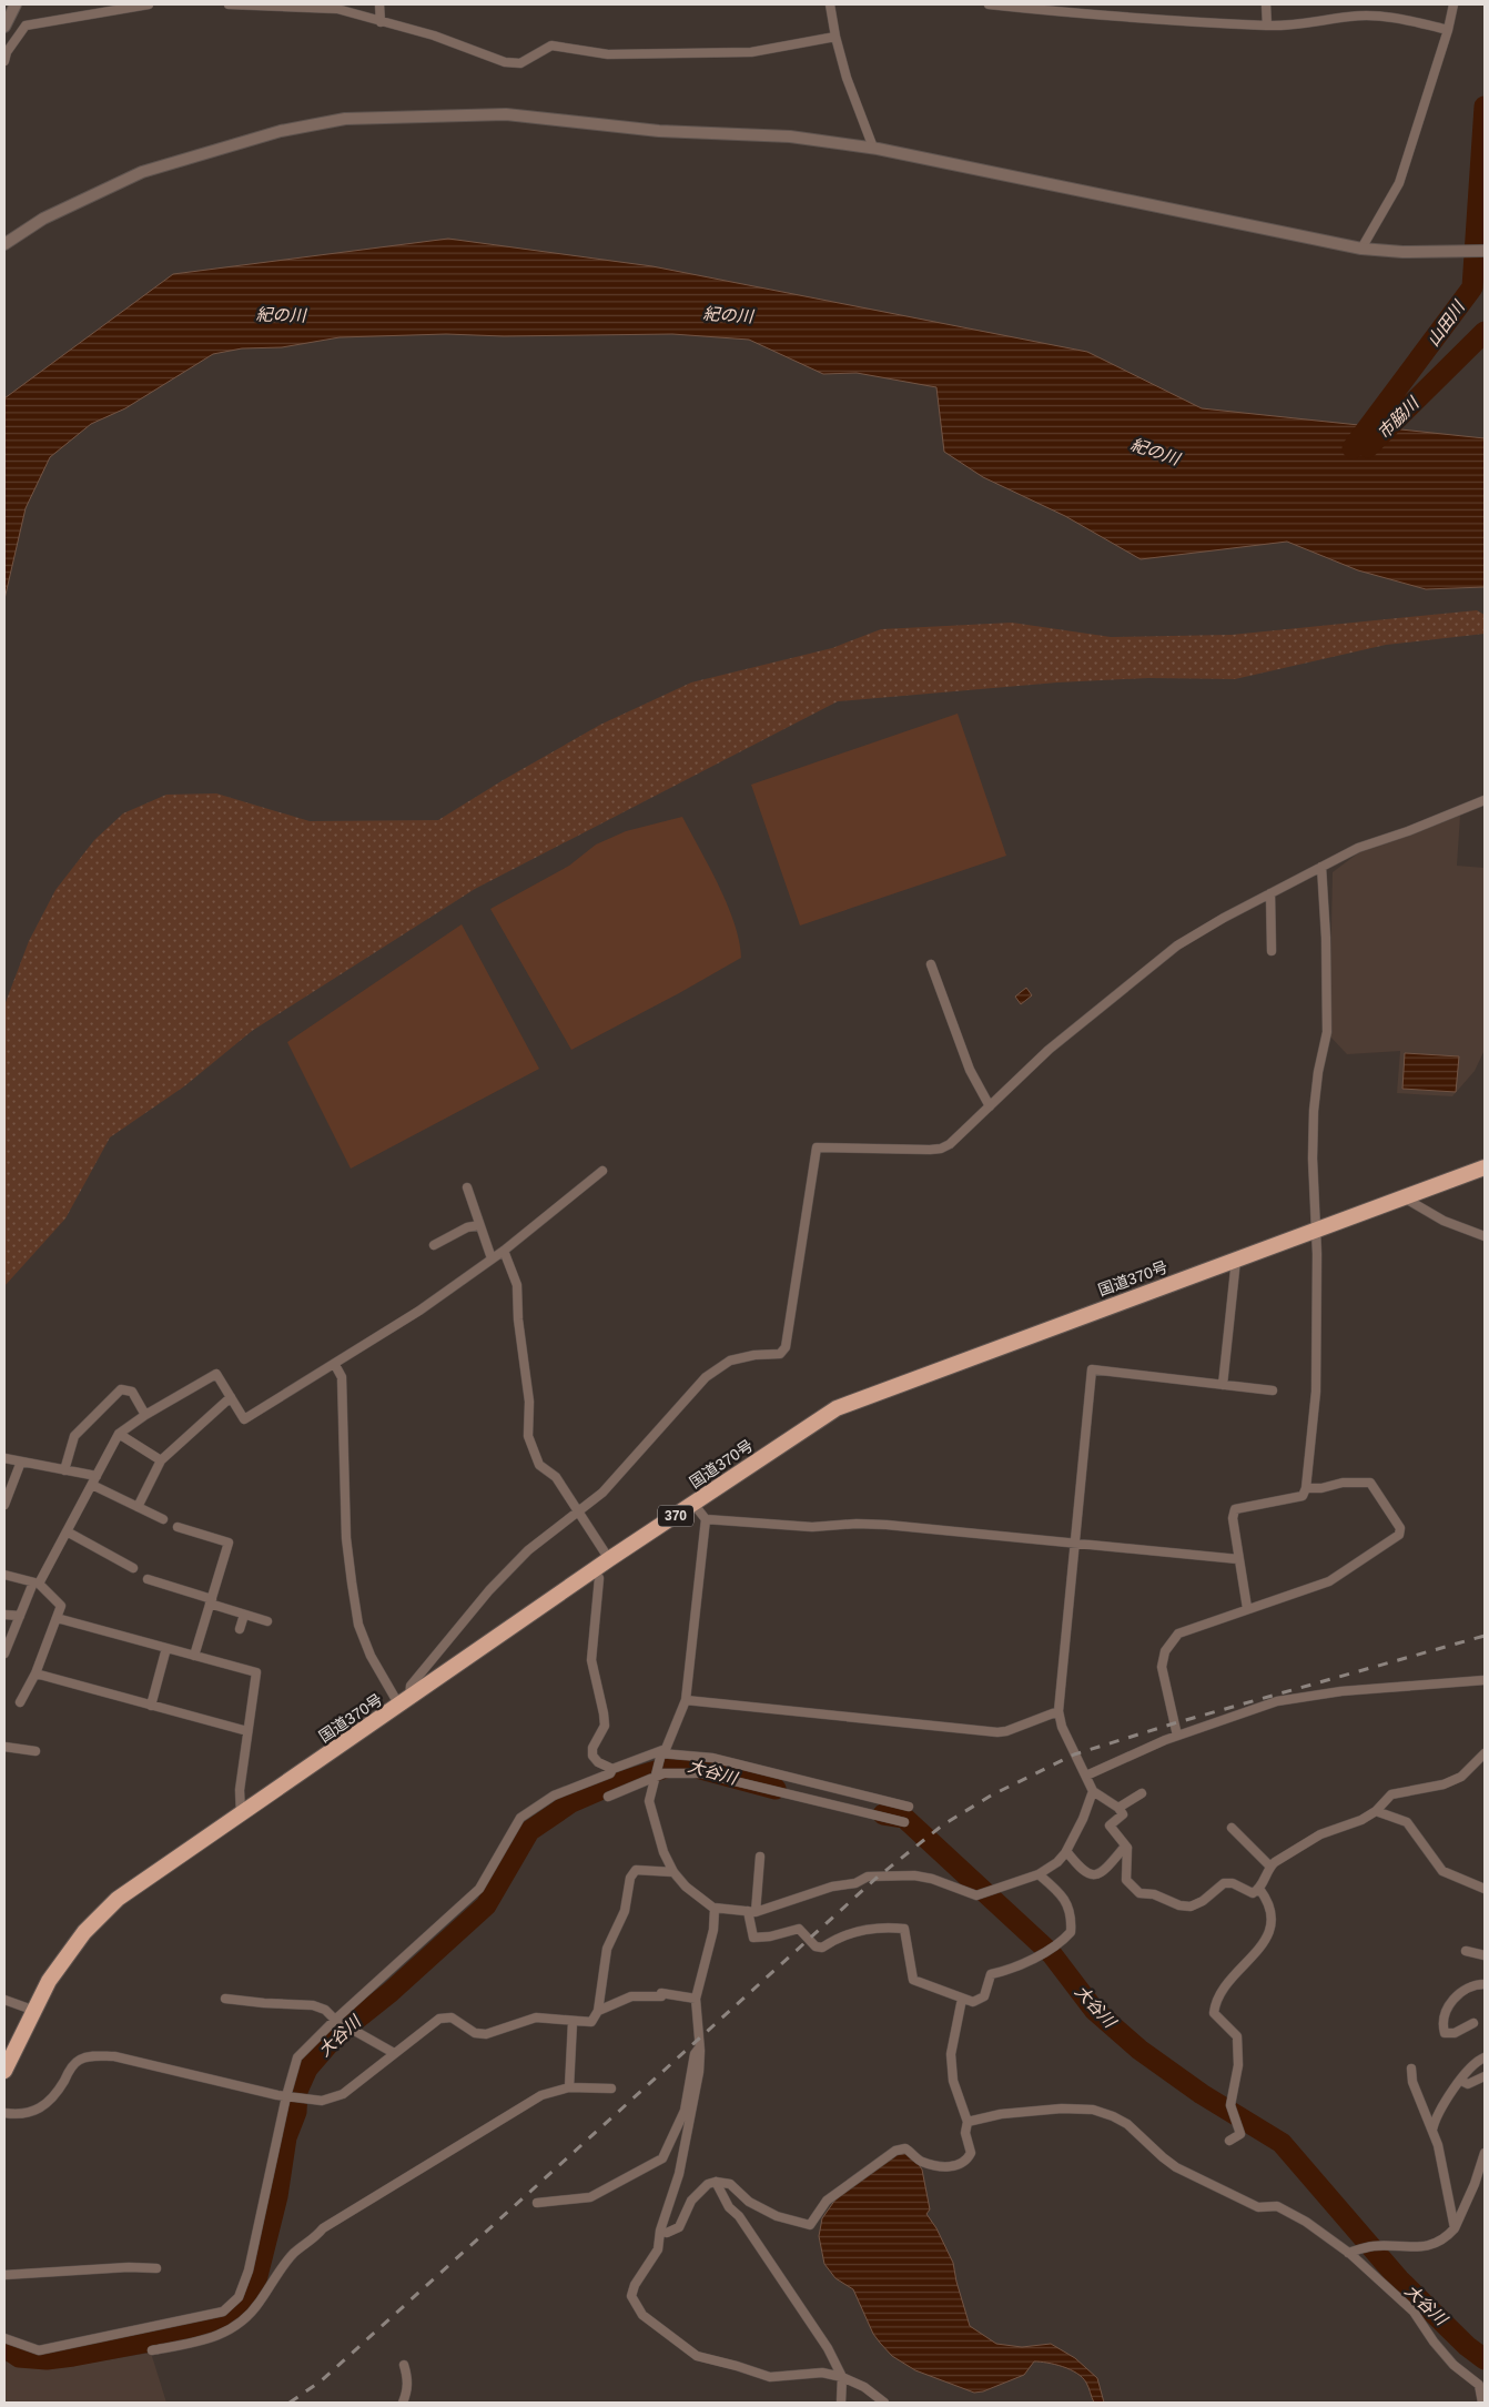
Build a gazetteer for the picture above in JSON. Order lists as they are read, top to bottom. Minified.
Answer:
{"streets":{"highway":["国道370号","370"]},"water":["紀の川","山田川","市脇川","大谷川"]}
